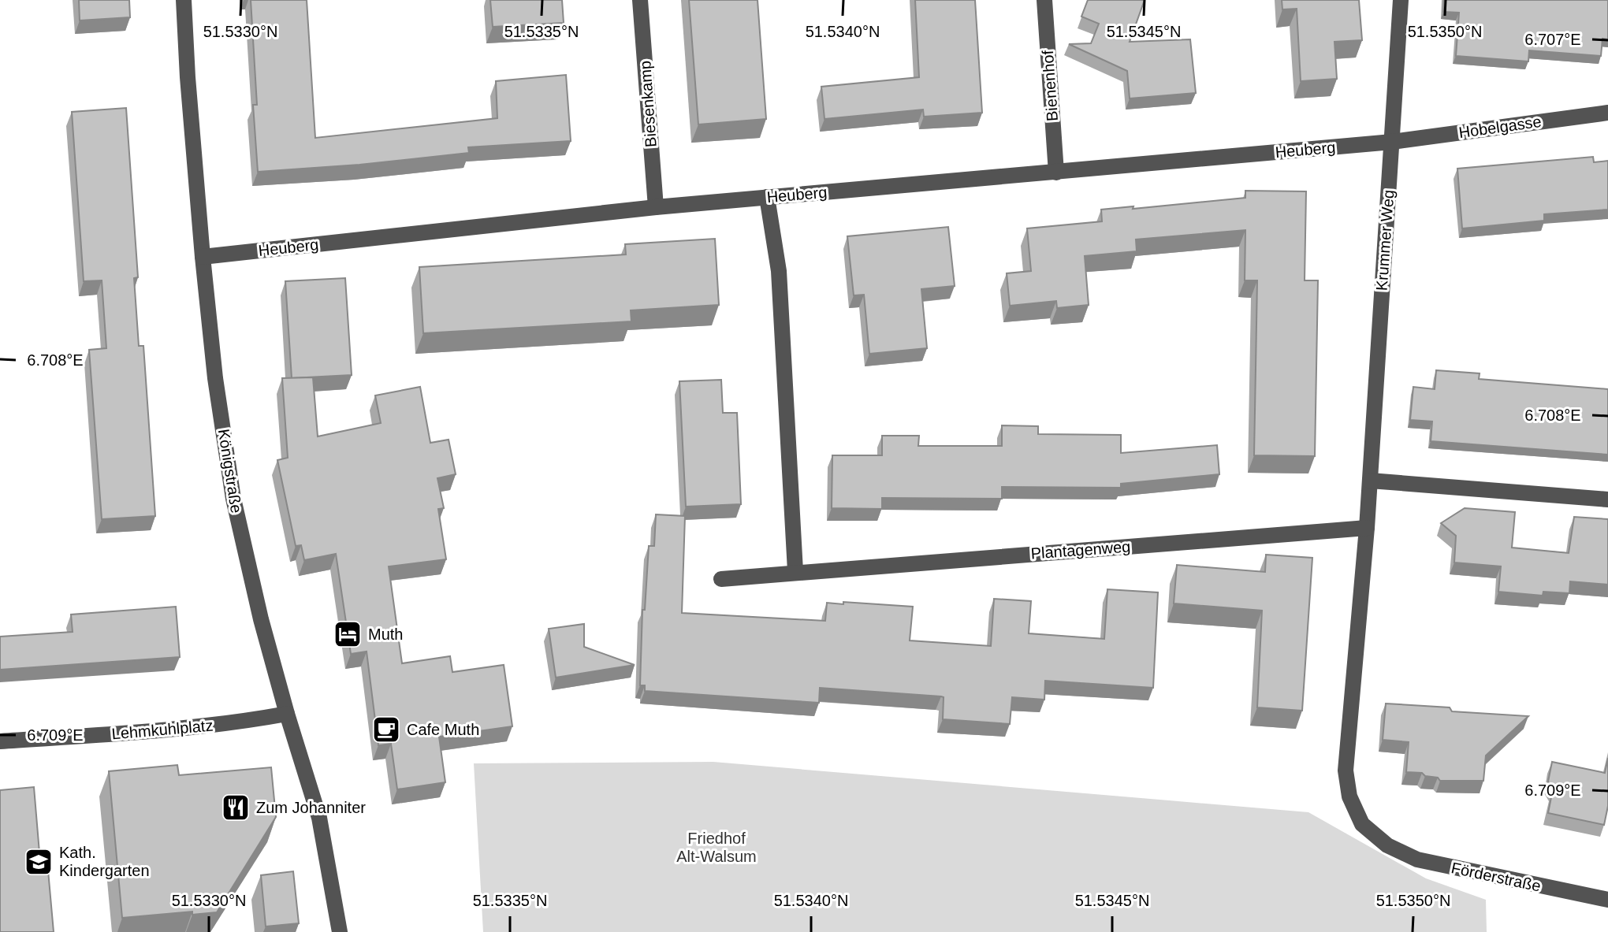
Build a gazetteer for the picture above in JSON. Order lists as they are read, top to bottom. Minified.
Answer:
{"streets":{"street":["Bienenhof","Biesenkamp","Hobelgasse","Heuberg","Krummer Weg","Königstraße","Plantagenweg","Lehmkuhlplatz","Förderstraße"]},"crossings":[["Bienenhof","Heuberg"],["Biesenkamp","Heuberg"],["Hobelgasse","Heuberg"],["Hobelgasse","Krummer Weg"],["Heuberg","Krummer Weg"],["Heuberg","Königstraße"],["Krummer Weg","Plantagenweg"],["Krummer Weg","Förderstraße"],["Königstraße","Lehmkuhlplatz"]],"parks":["Friedhof Alt-Walsum"],"places":{"hotel":["Muth"],"cafe":["Cafe Muth"],"restaurant":["Zum Johanniter"],"school or university":["Kath. Kindergarten"]},"coordinates":["51.5330°N","51.5335°N","51.5340°N","51.5345°N","51.5350°N","6.707°E","6.708°E","6.709°E"]}
